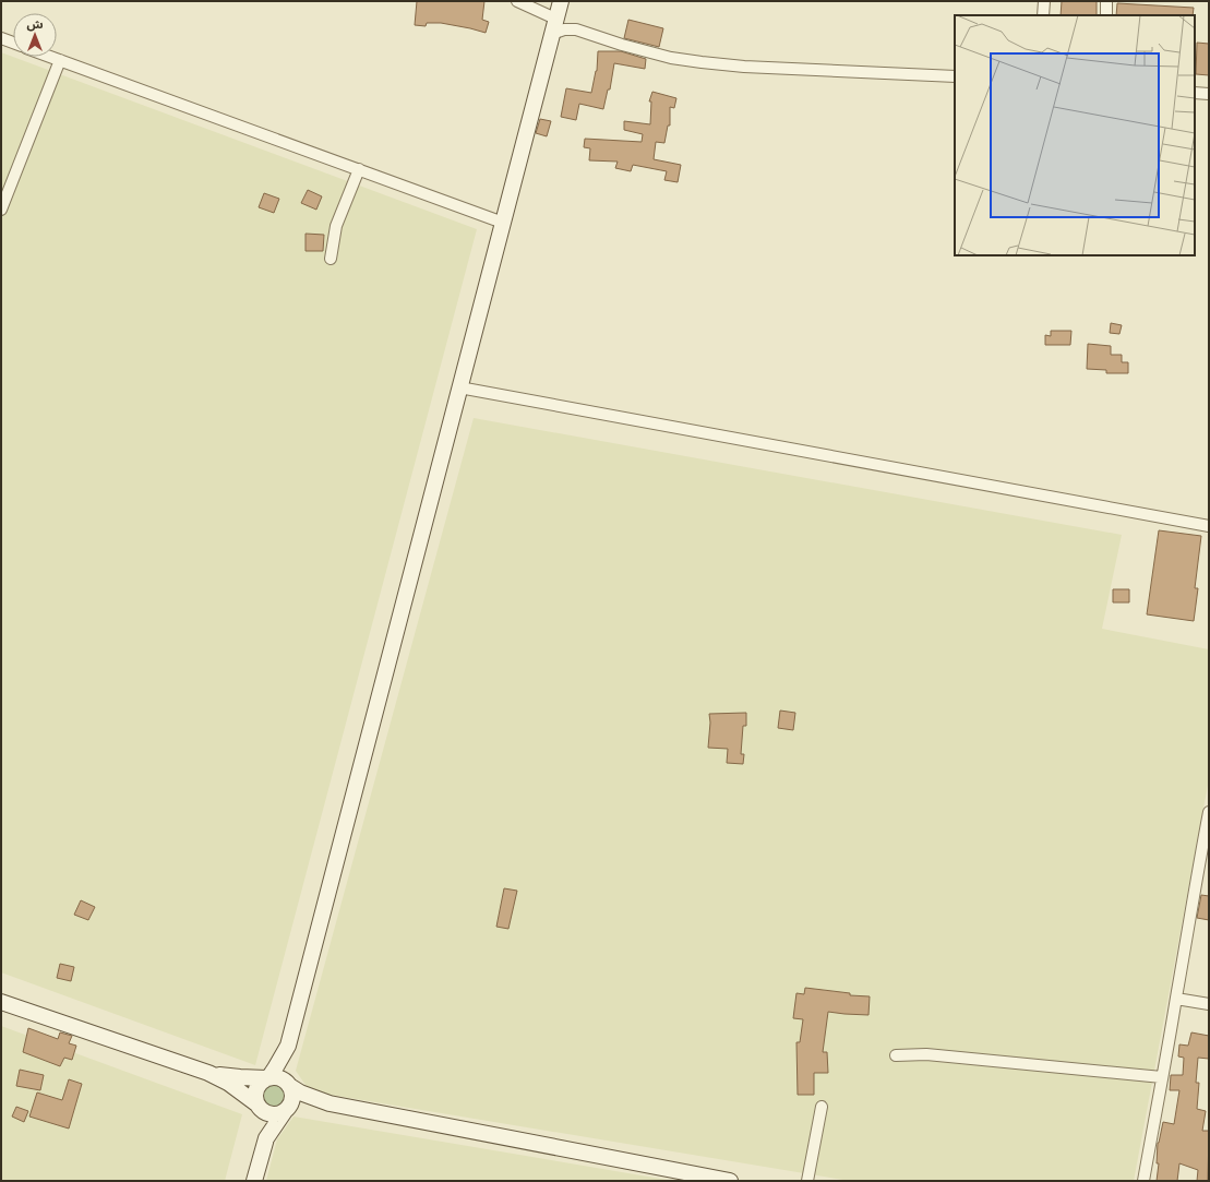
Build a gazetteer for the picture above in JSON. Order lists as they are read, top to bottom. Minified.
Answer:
{"north":"top"}
